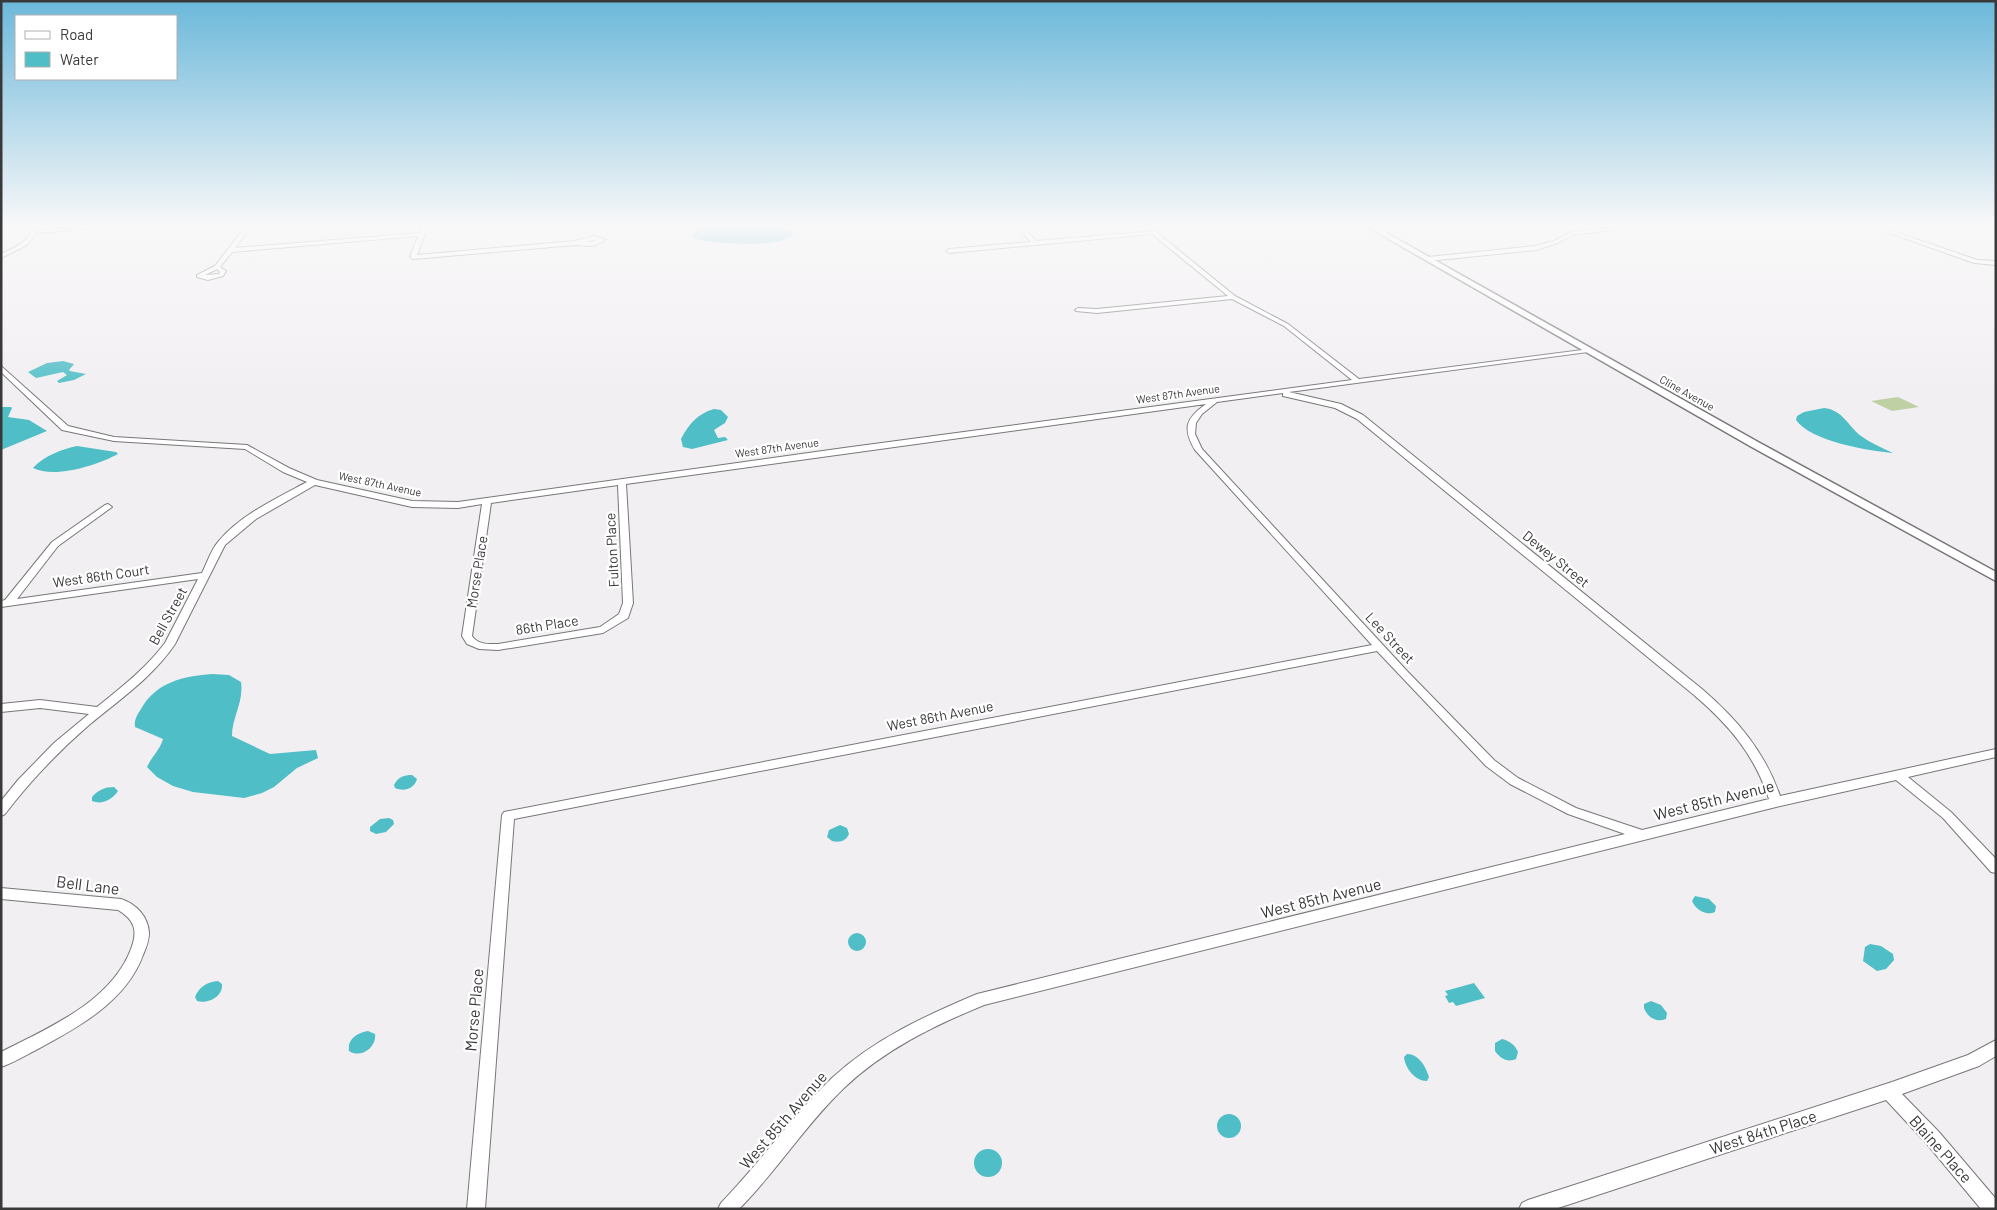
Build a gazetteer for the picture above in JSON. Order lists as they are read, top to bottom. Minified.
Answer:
{"streets":{"street":["Cline Avenue","West 87th Avenue","Fulton Place","Dewey Street","Morse Place","West 86th Court","Bell Street","86th Place","Lee Street","West 86th Avenue","West 85th Avenue","Bell Lane","West 84th Place","Blaine Place"]},"crossings":[["Cline Avenue","West 87th Avenue"],["West 87th Avenue","Fulton Place"],["West 87th Avenue","Dewey Street"],["West 87th Avenue","Morse Place"],["West 87th Avenue","Bell Street"],["West 87th Avenue","Lee Street"],["Fulton Place","86th Place"],["Dewey Street","West 85th Avenue"],["Morse Place","86th Place"],["Morse Place","West 86th Avenue"],["West 86th Court","Bell Street"],["Lee Street","West 86th Avenue"],["Lee Street","West 85th Avenue"],["West 84th Place","Blaine Place"]],"legend":["Road","Water"]}
